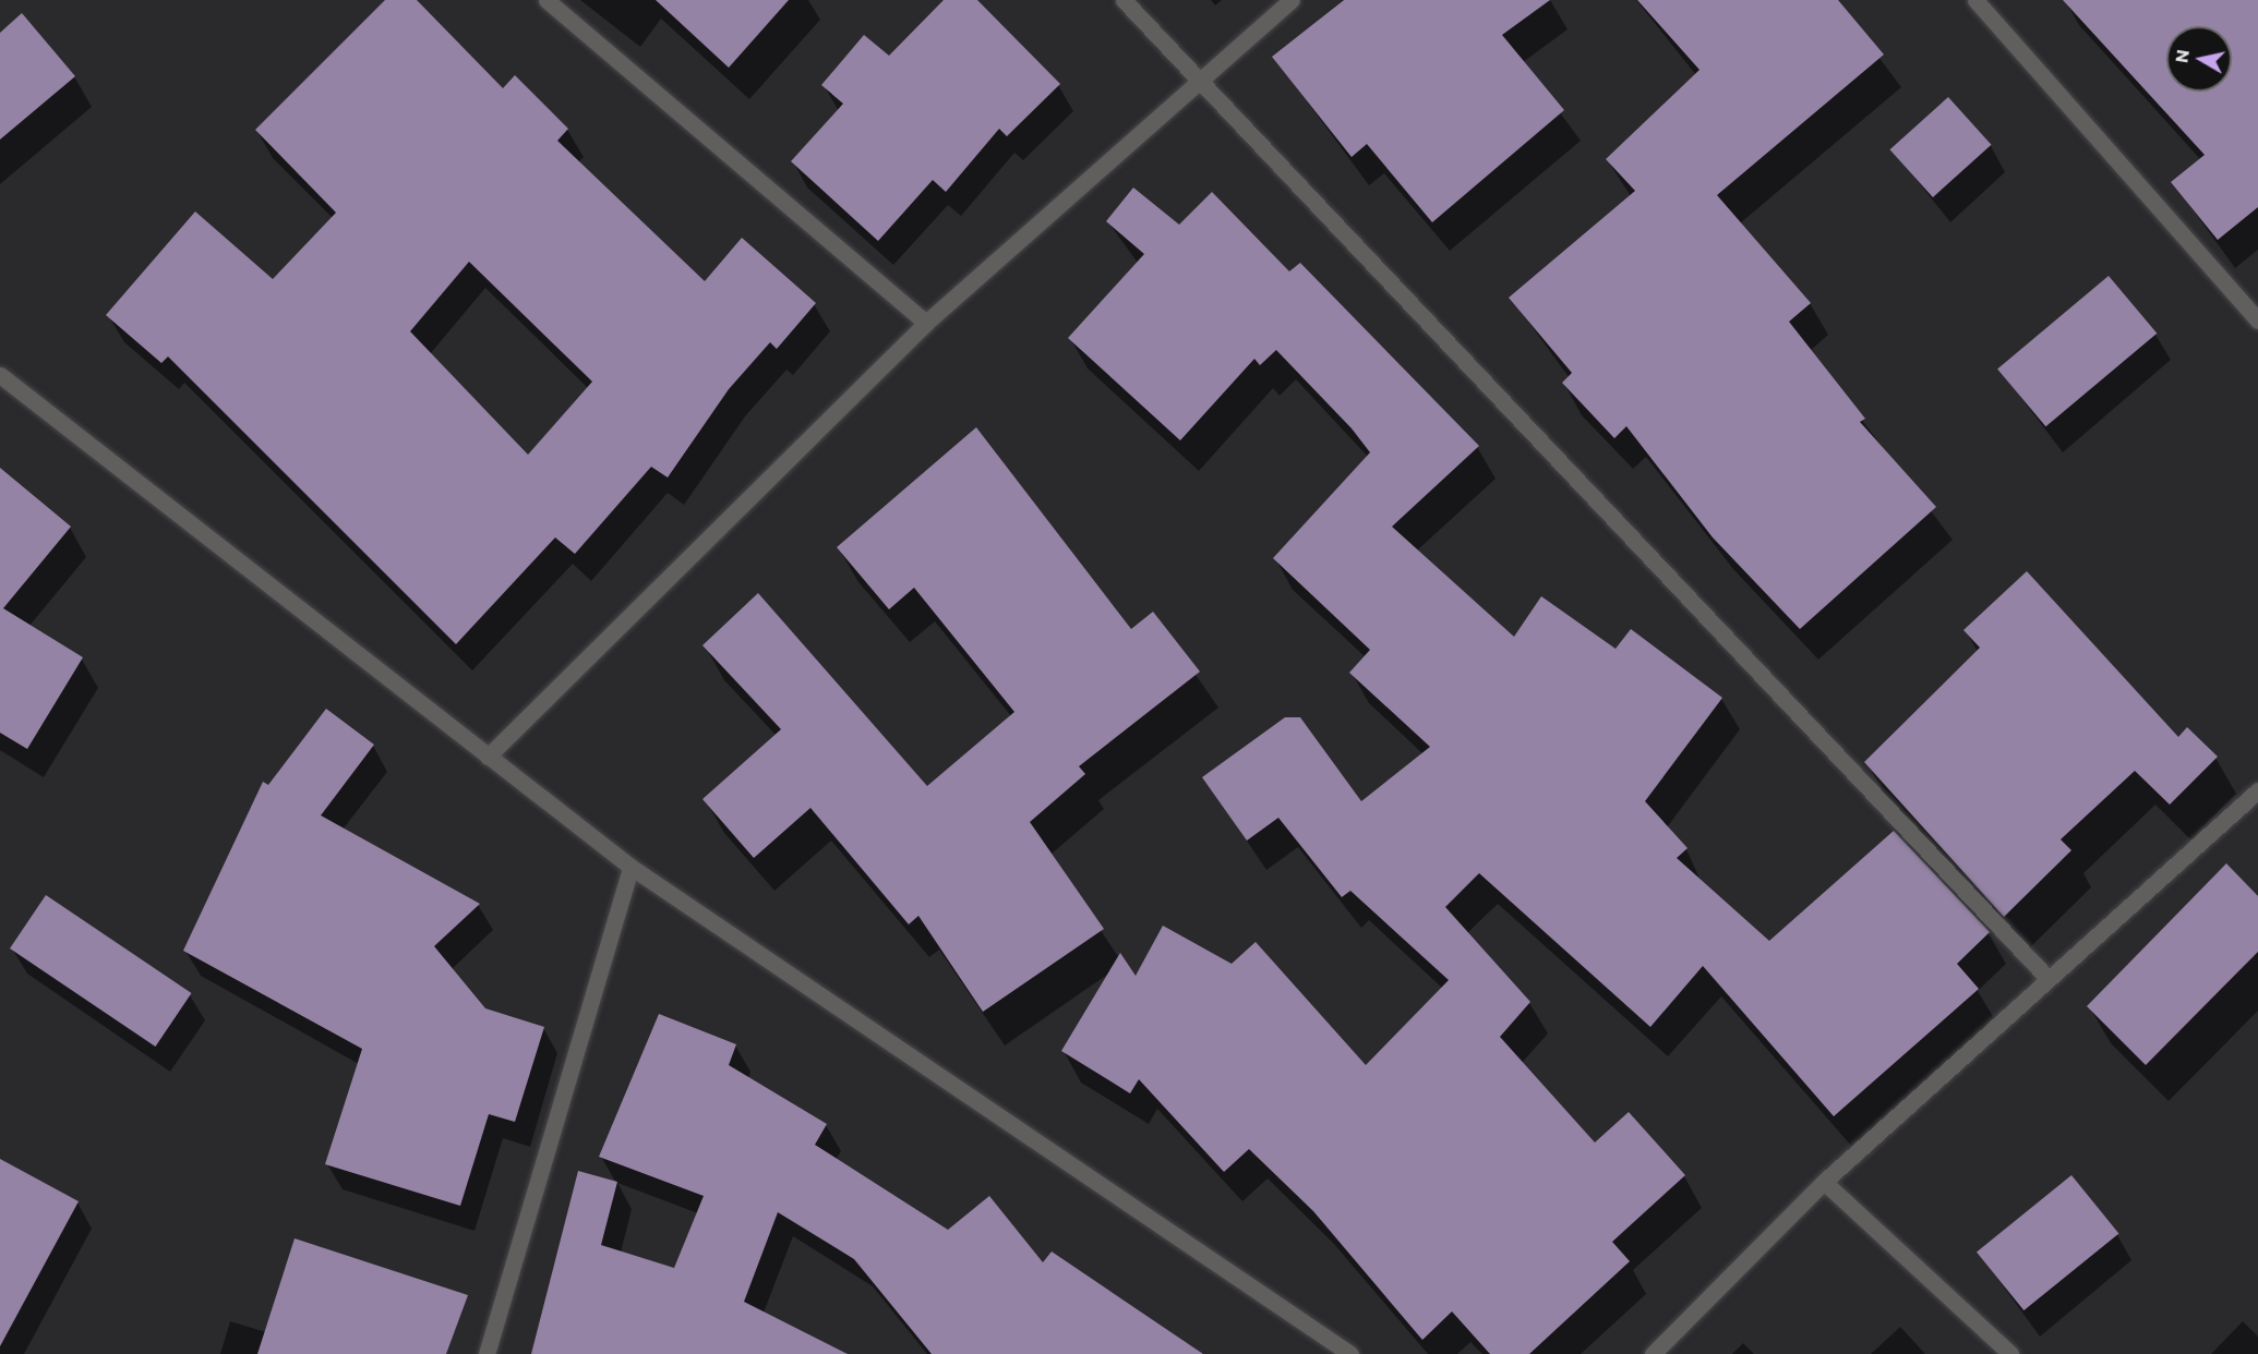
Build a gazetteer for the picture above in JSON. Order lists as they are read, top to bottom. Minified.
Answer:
{"north":"left"}
